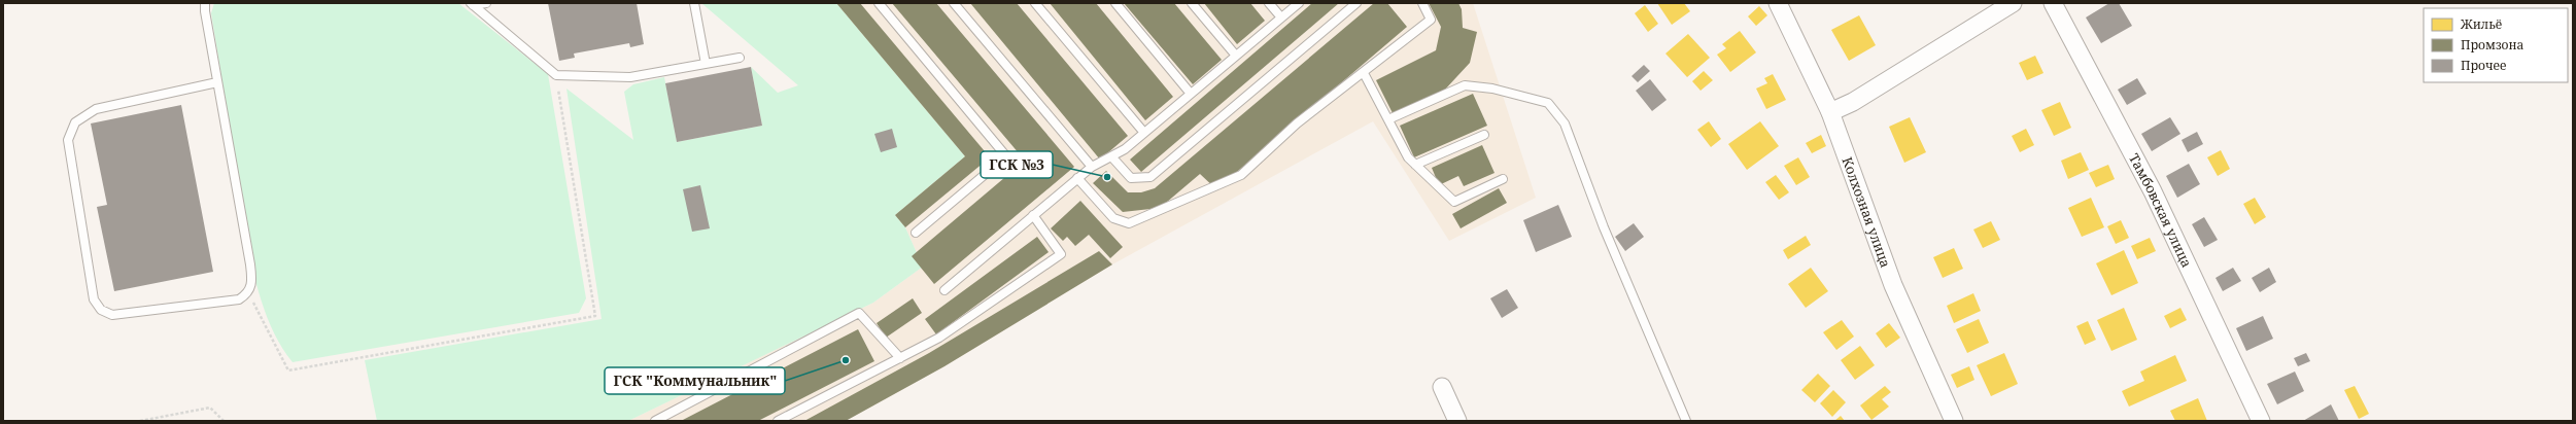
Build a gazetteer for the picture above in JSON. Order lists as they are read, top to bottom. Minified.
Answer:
{"streets":{"street":["Тамбовская улица","Колхозная улица"]},"places":["ГСК №3","ГСК \"Коммунальник\""],"legend":["Жильё","Промзона","Прочее"]}
